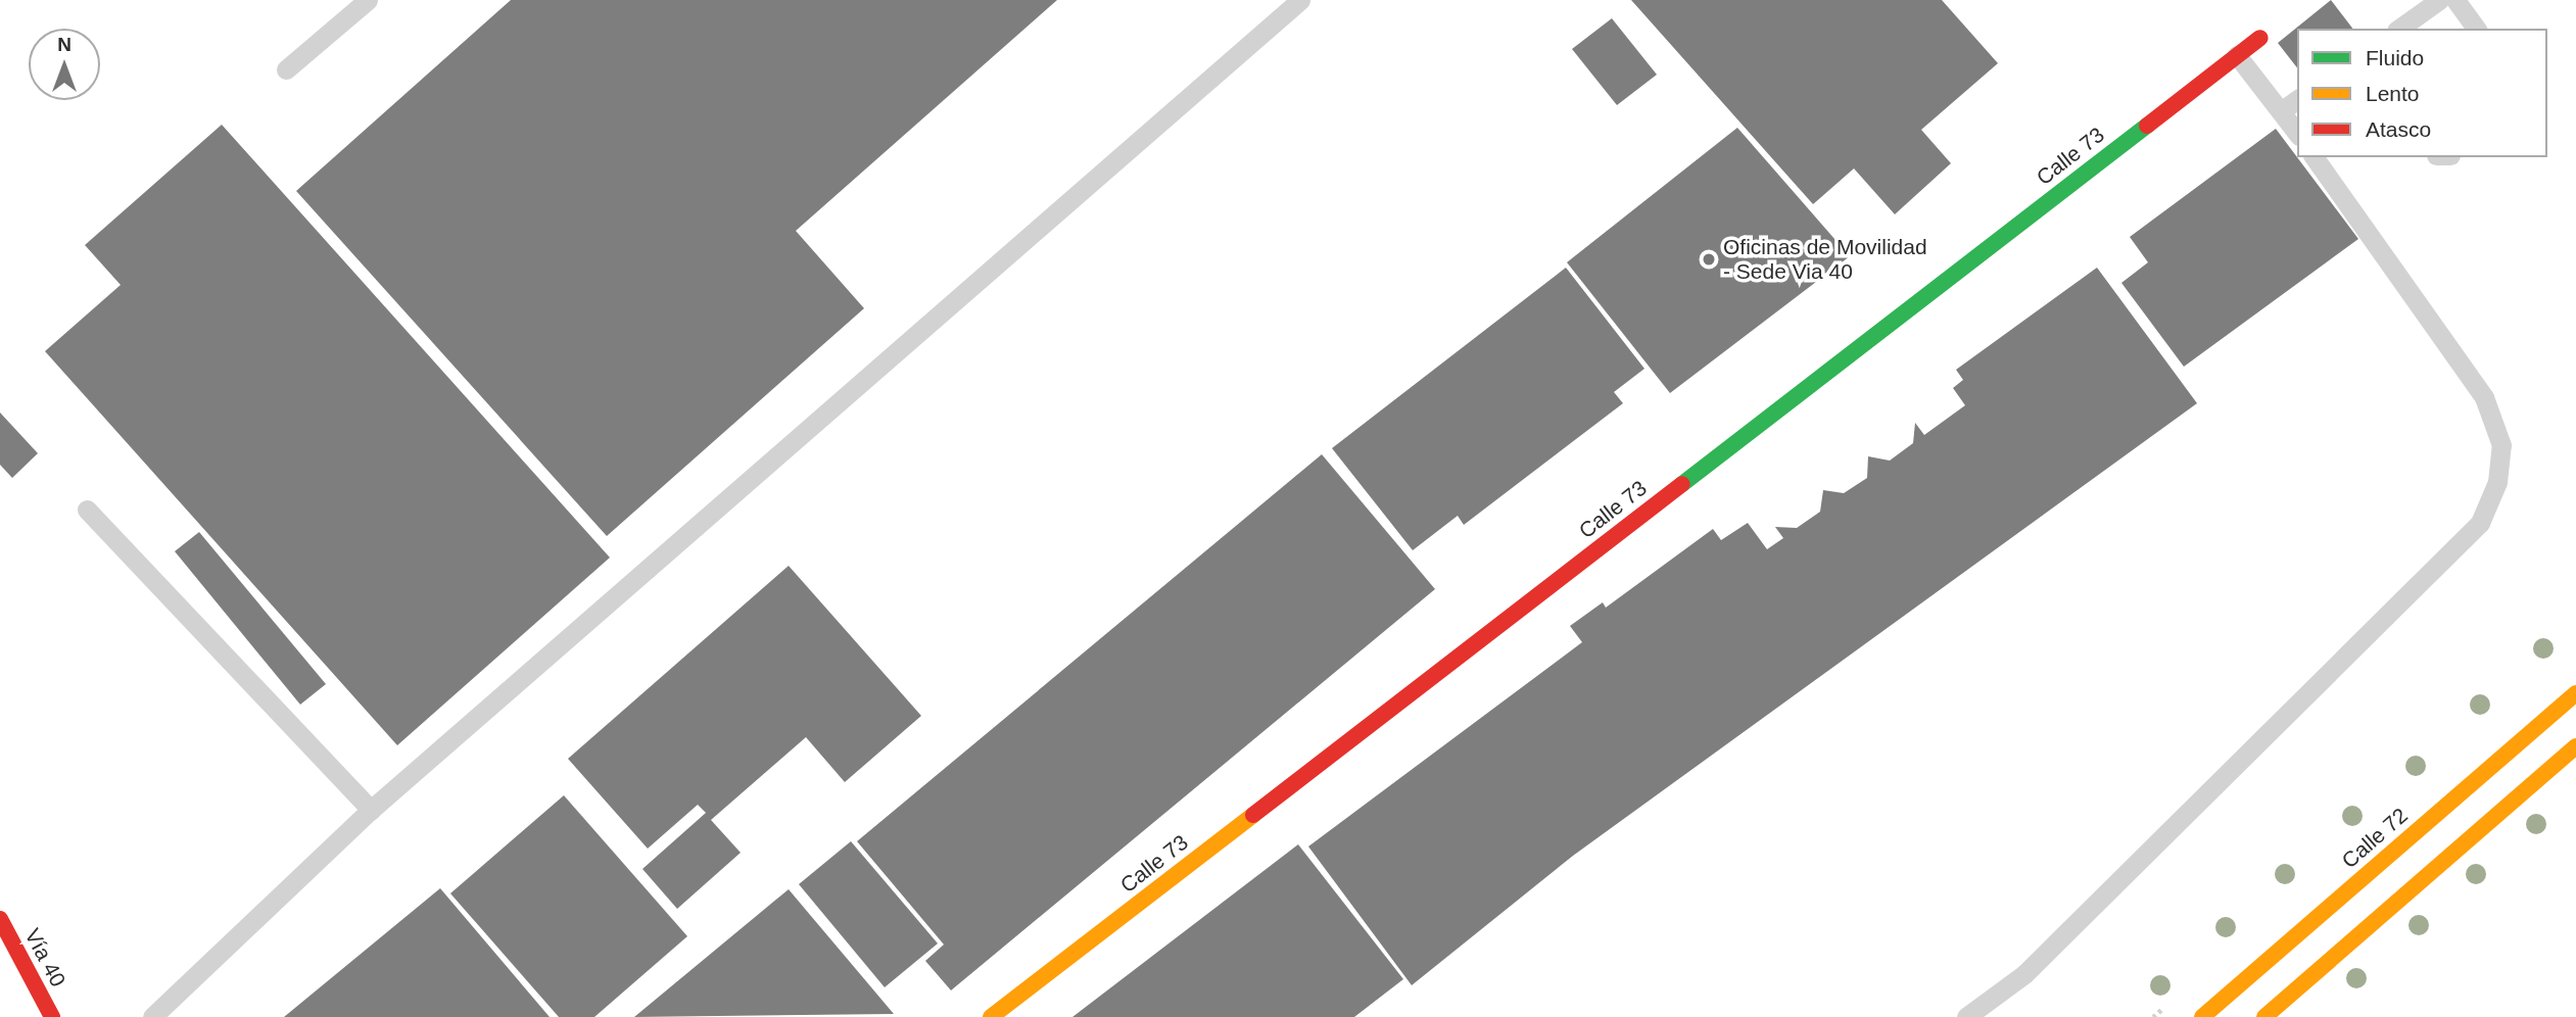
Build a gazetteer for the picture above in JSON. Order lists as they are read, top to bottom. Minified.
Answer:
{"streets":{"main road":["Calle 73","Calle 72","Vía 40"]},"places":["Oficinas de Movilidad - Sede Via 40"],"legend":["Fluido","Lento","Atasco"],"north":"top"}
